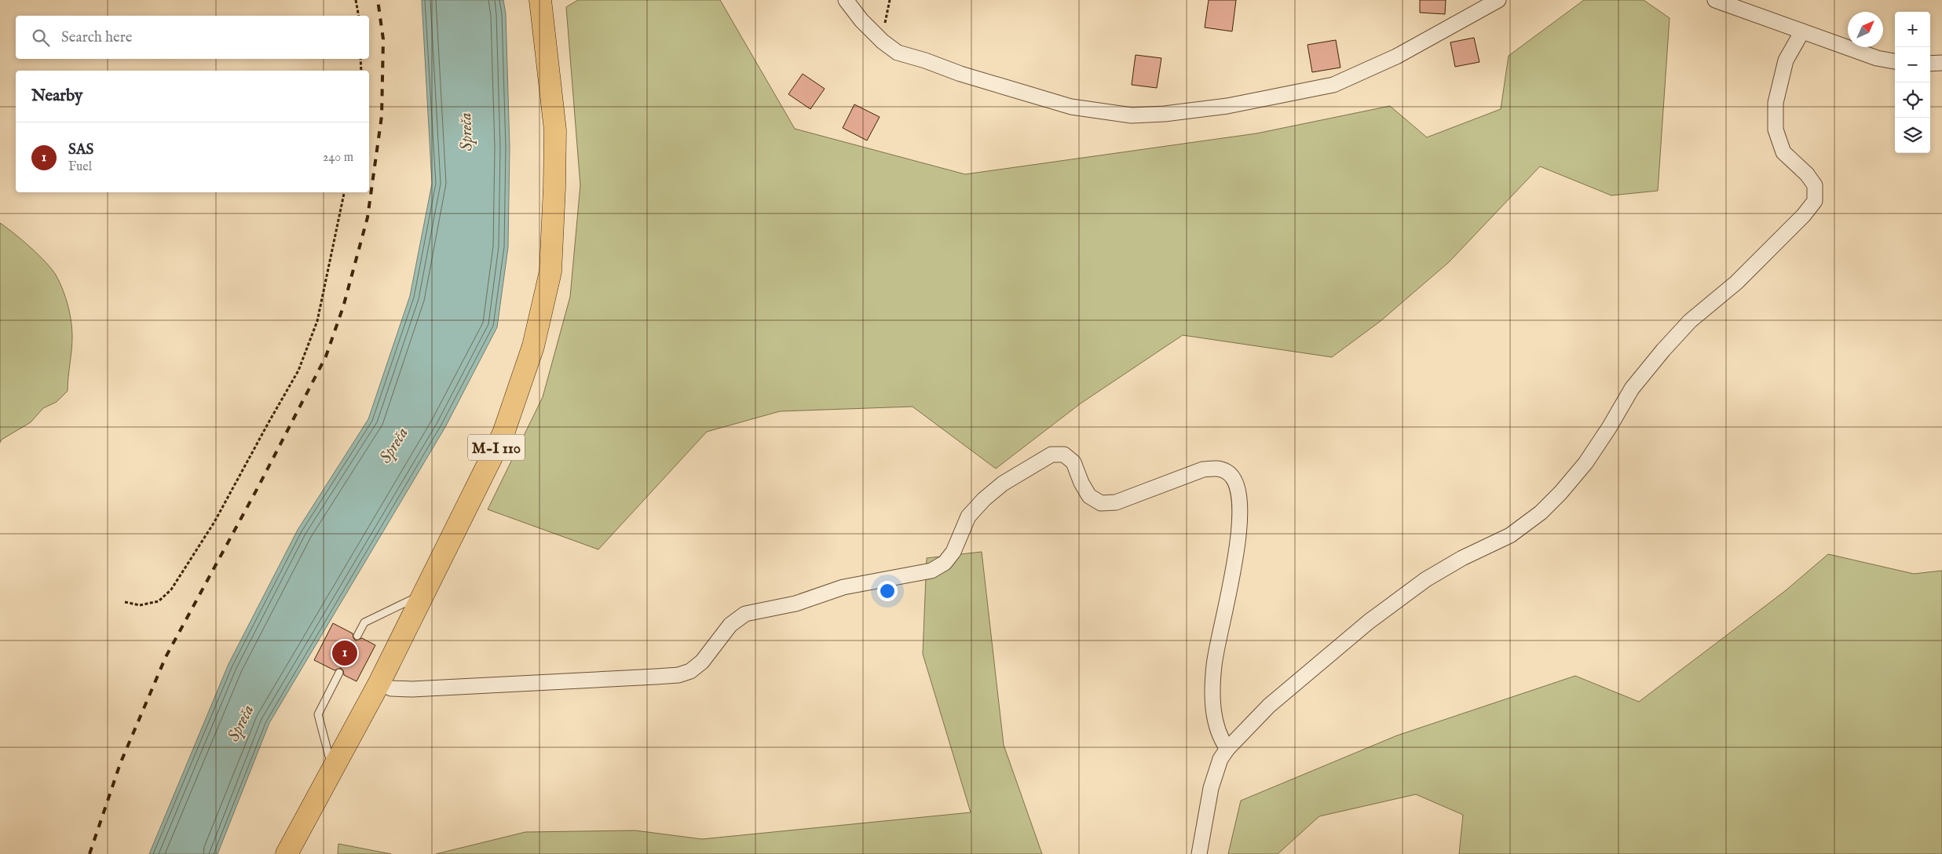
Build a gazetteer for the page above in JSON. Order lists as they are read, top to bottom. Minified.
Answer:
{"streets":{"main road":["M-I 110"]},"water":["Spreča"],"north":"top right","page":{"map_buttons":["+","−"],"search":"Search here","heading":"Nearby","list":[{"mark":"1","name":"SAS","note":"Fuel","value":"240 m"}],"pins":"1"}}
